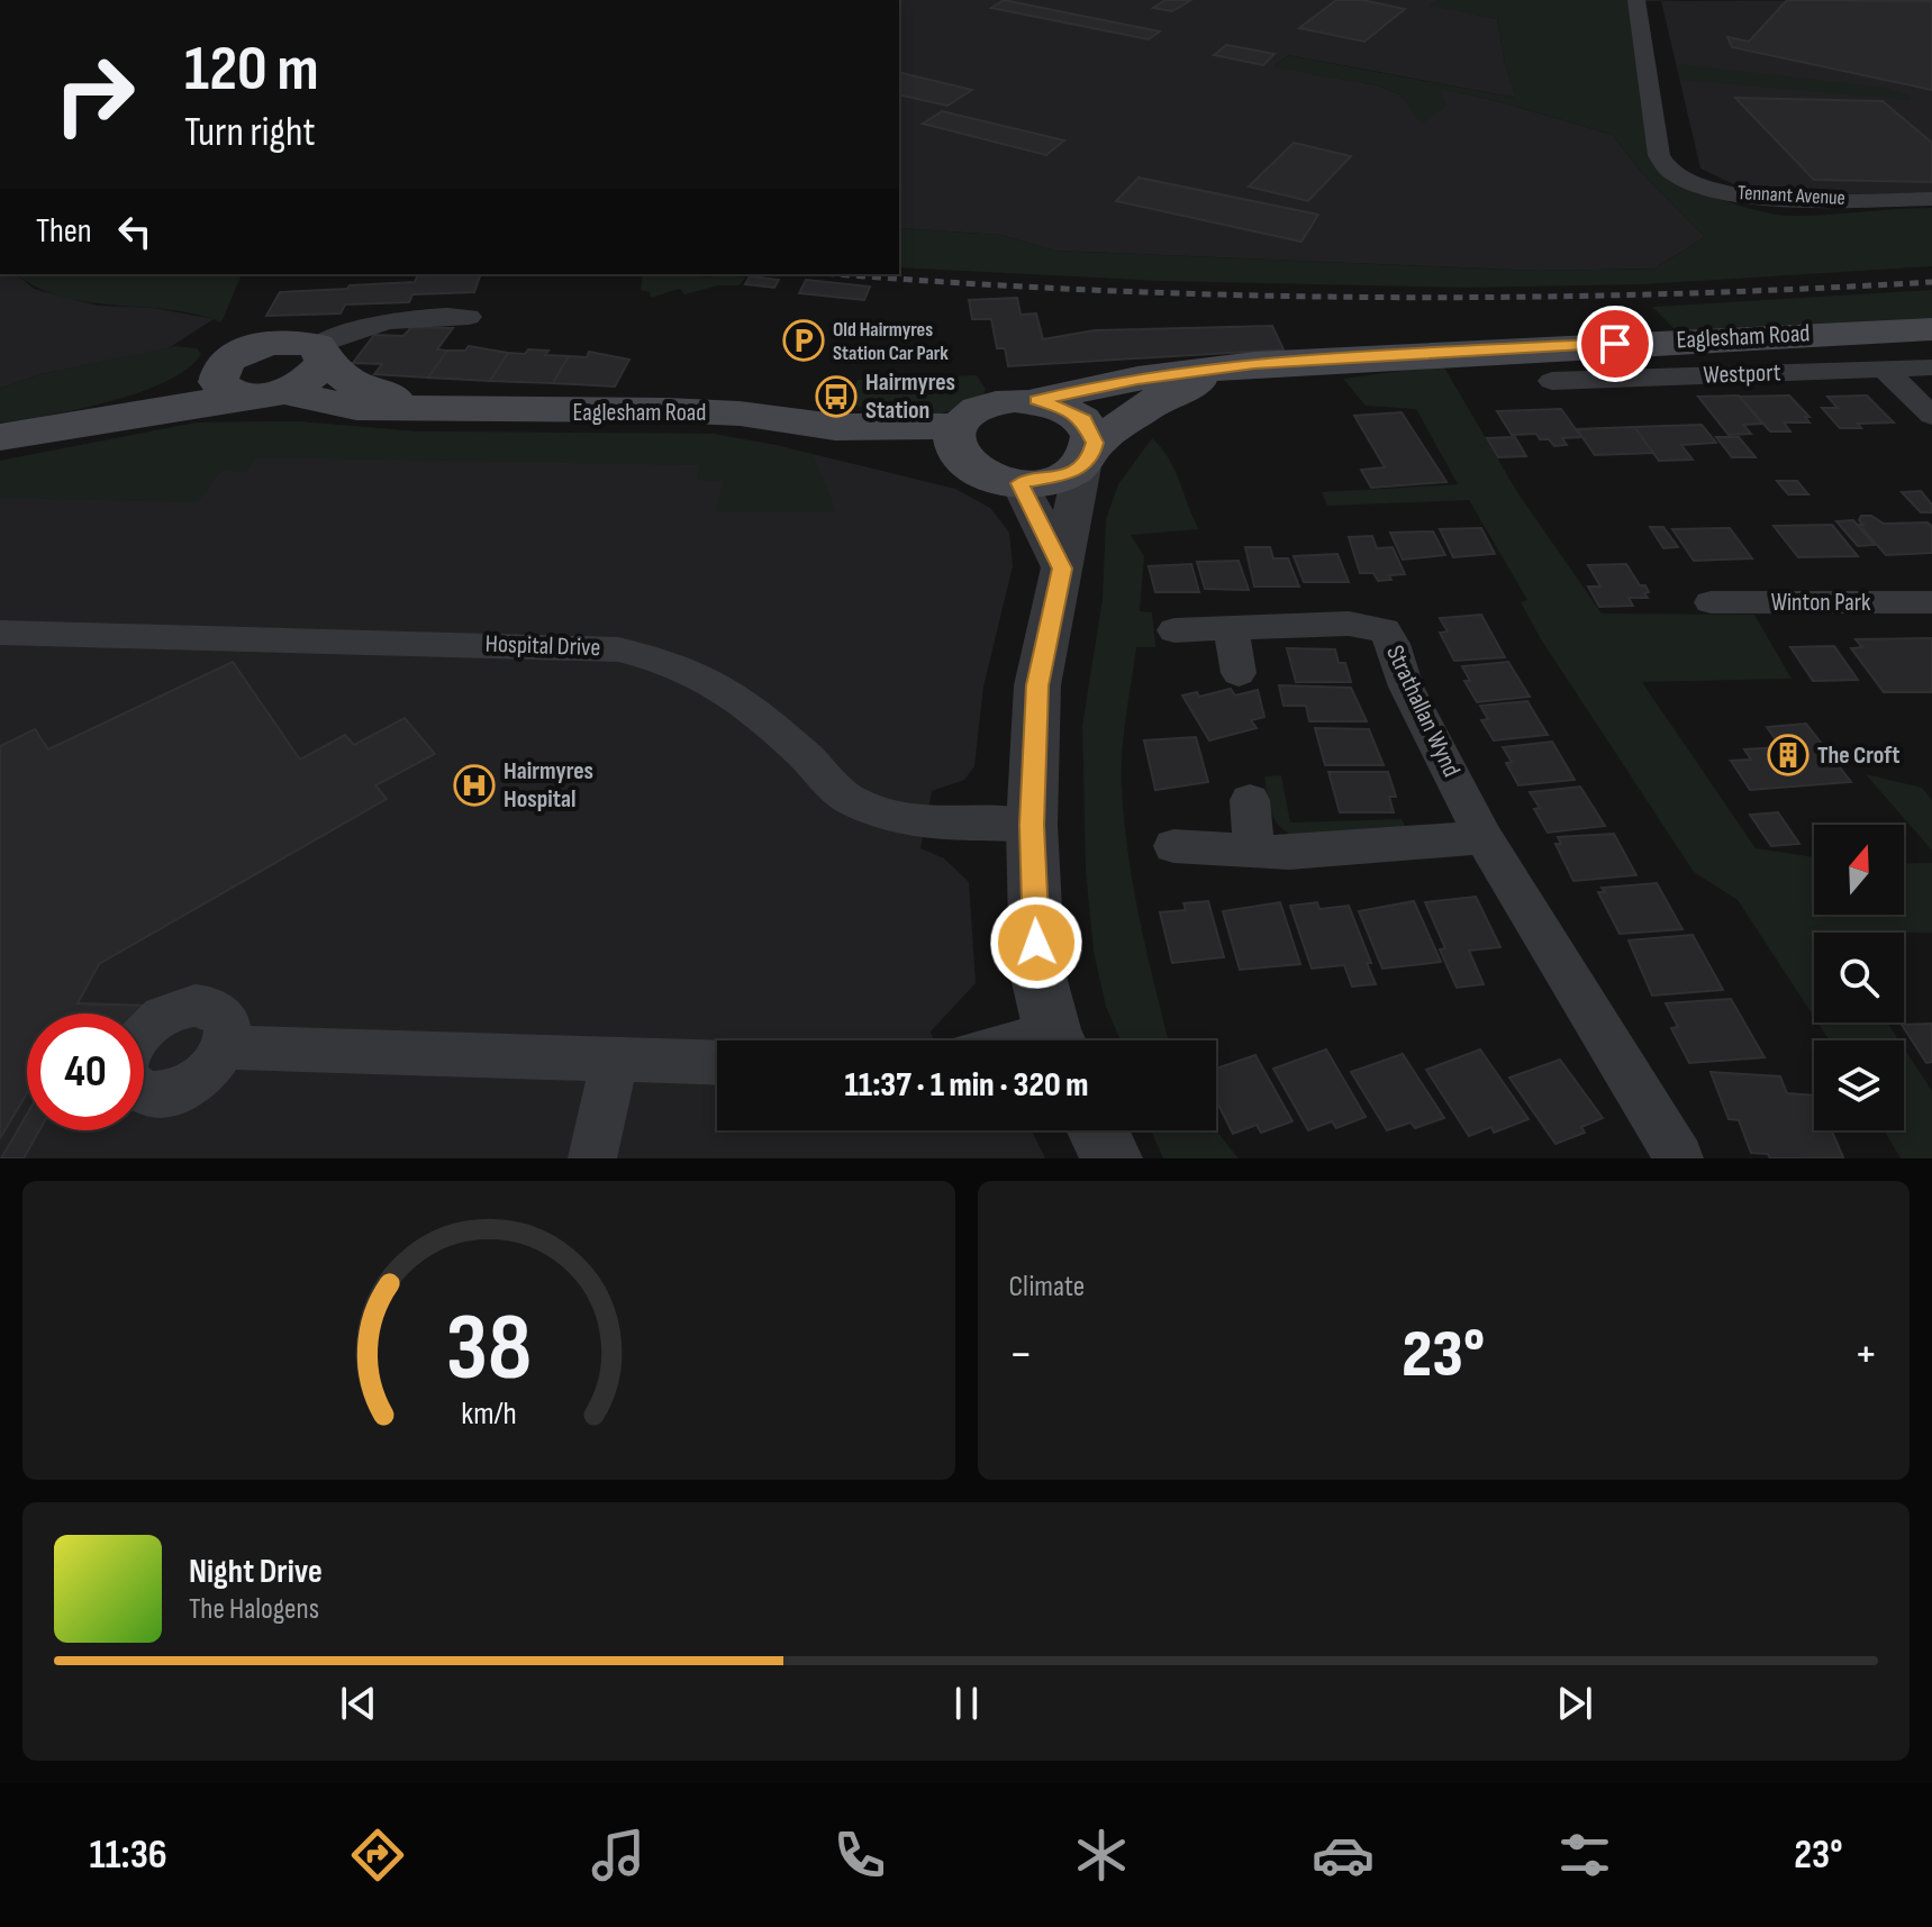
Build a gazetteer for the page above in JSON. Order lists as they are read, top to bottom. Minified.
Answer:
{"streets":{"main road":["Eaglesham Road"],"street":["Tennant Avenue","Westport","Winton Park","Hospital Drive","Strathallan Wynd"]},"places":{"parking":["Old Hairmyres Station Car Park"],"bus stop":["Hairmyres Station"],"building":["The Croft"],"hospital":["Hairmyres Hospital"]},"north":"top","page":{"turn":["120 m","Turn right"],"then":"Then","limit":"40","trip":"11:37 · 1 min · 320 m","tile":"Climate","heat":["−","23°","+"],"song":["Night Drive","The Halogens"],"tabs":["11:36","23°"],"gauge":["38","km/h"]}}
